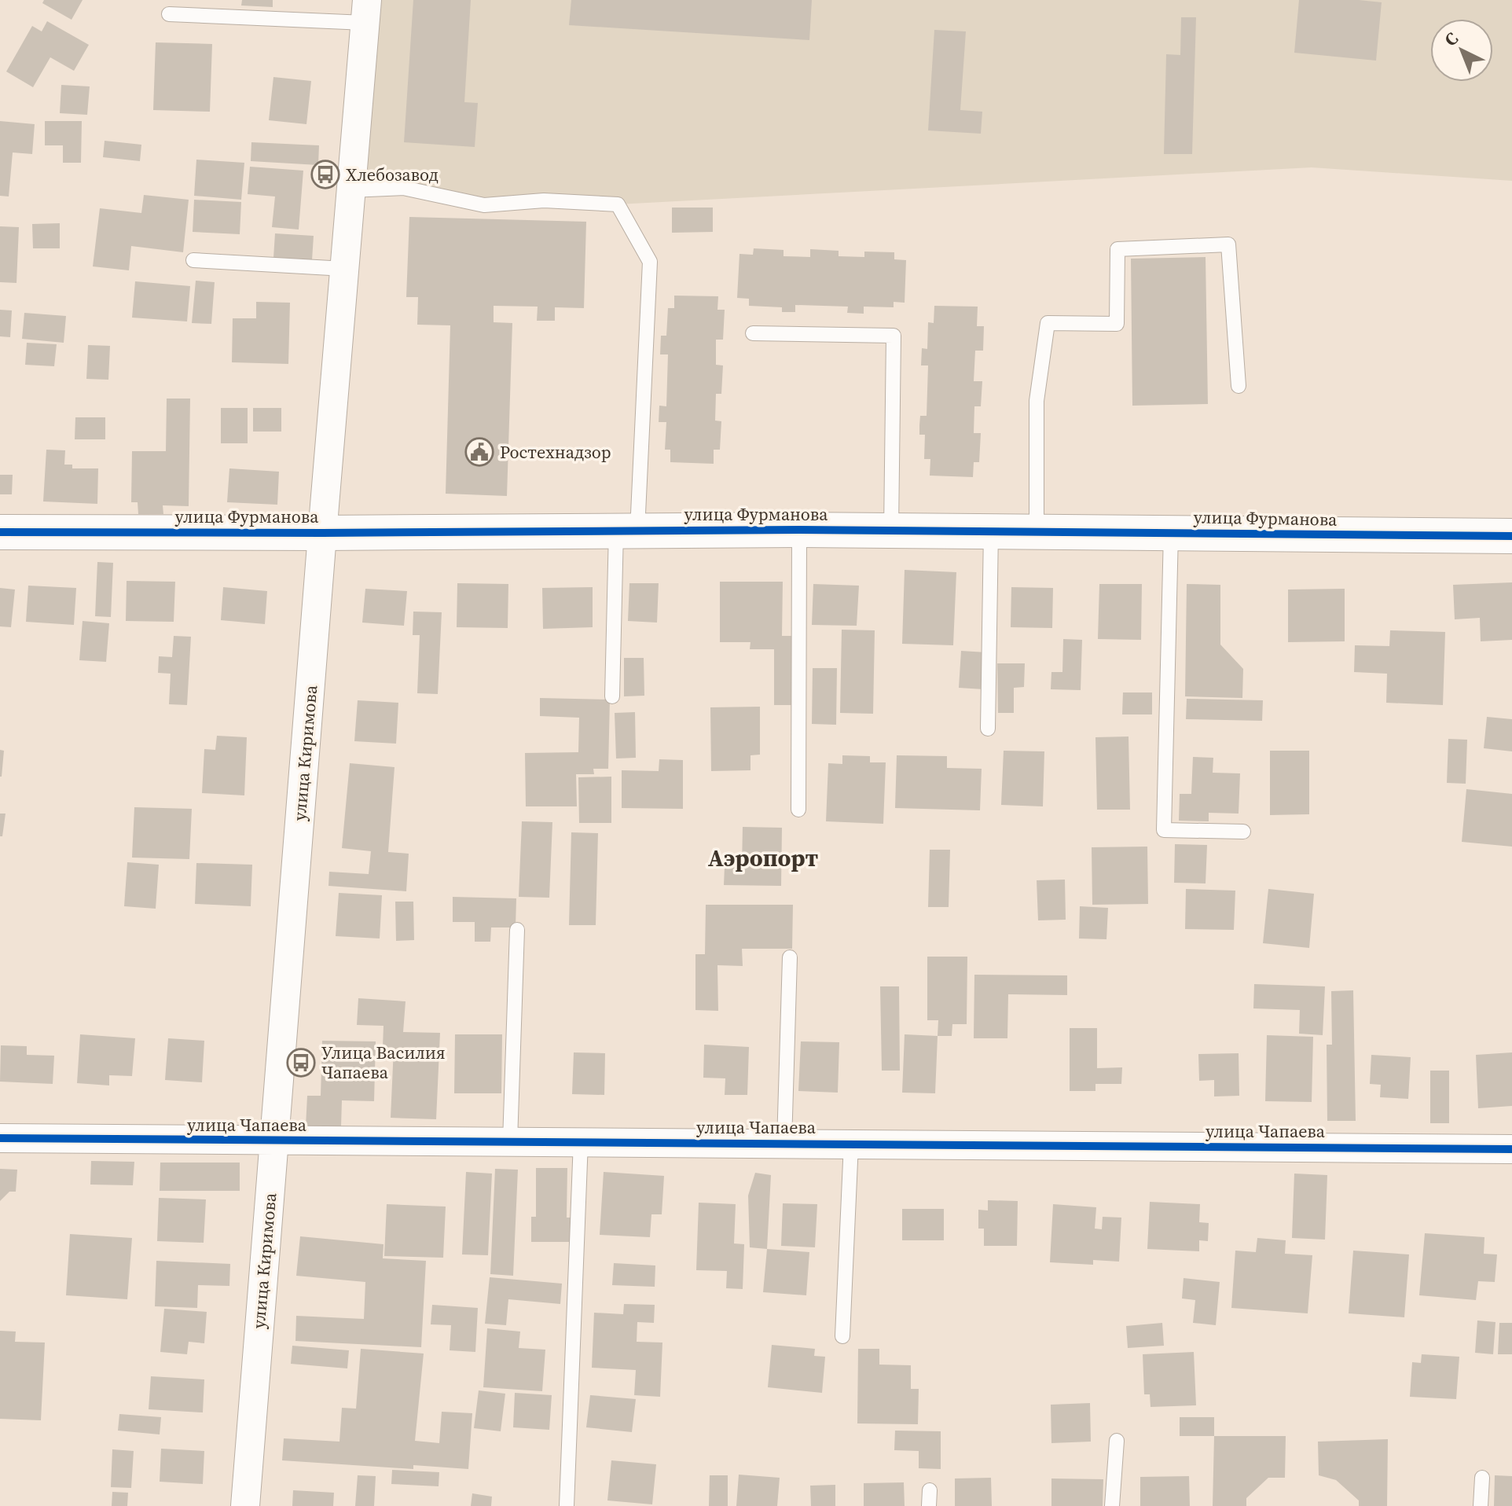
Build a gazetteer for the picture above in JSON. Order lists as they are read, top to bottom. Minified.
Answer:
{"streets":{"street":["улица Фурманова","улица Киримова","улица Чапаева"]},"crossings":[["улица Фурманова","улица Киримова"],["улица Киримова","улица Чапаева"]],"districts":["Аэропорт"],"places":{"bus stop":["Хлебозавод","Улица Василия Чапаева"],"public building":["Ростехнадзор"]},"north":"top left"}
